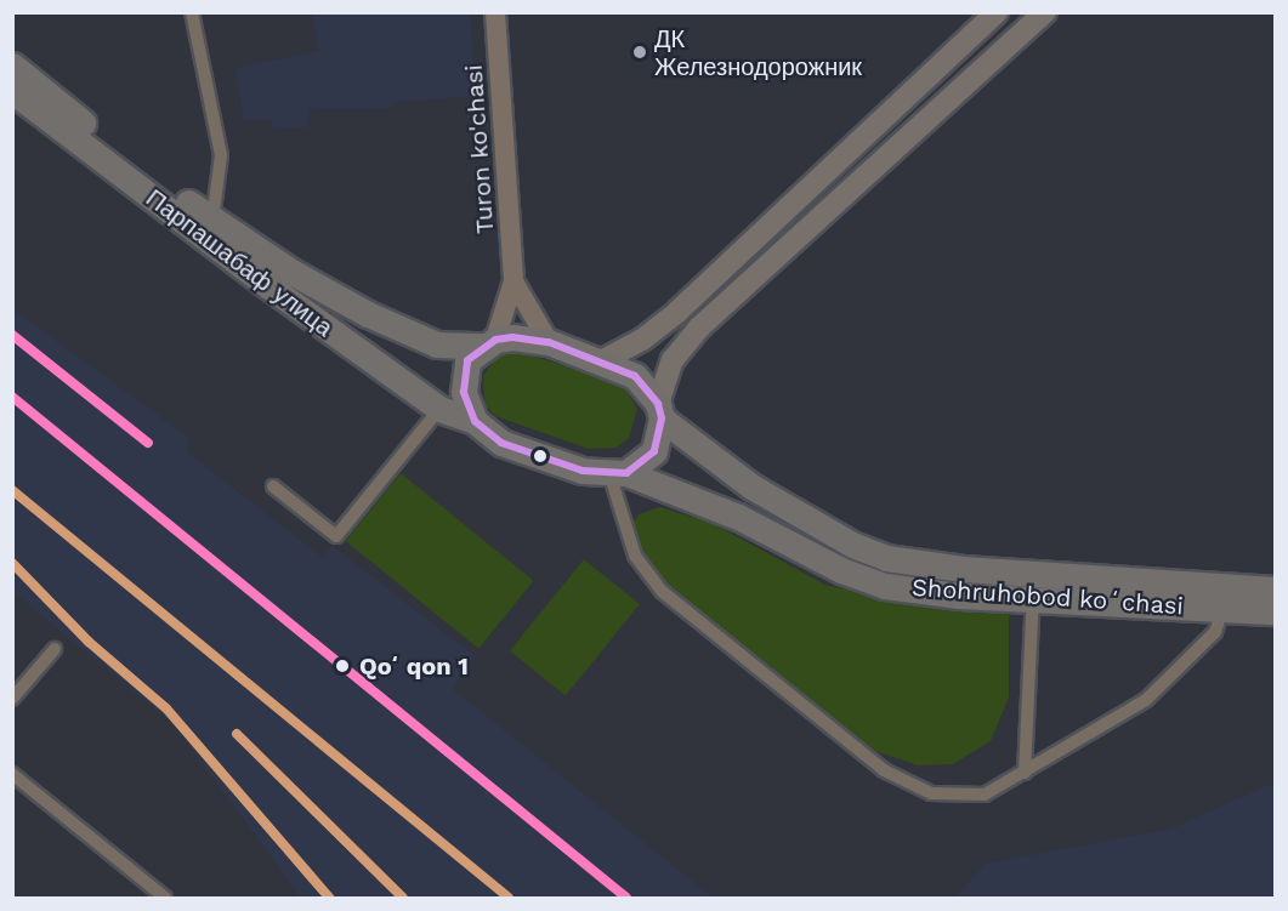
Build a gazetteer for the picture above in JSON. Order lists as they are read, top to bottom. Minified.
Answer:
{"streets":{"highway":["Парпашабаф улица","Shohruhobod koʻchasi"],"main road":["Turon ko'chasi"]},"crossings":[["Turon ko'chasi","Парпашабаф улица"],["Парпашабаф улица","Shohruhobod koʻchasi"]],"places":["ДК Железнодорожник","Qoʻqon 1"]}
